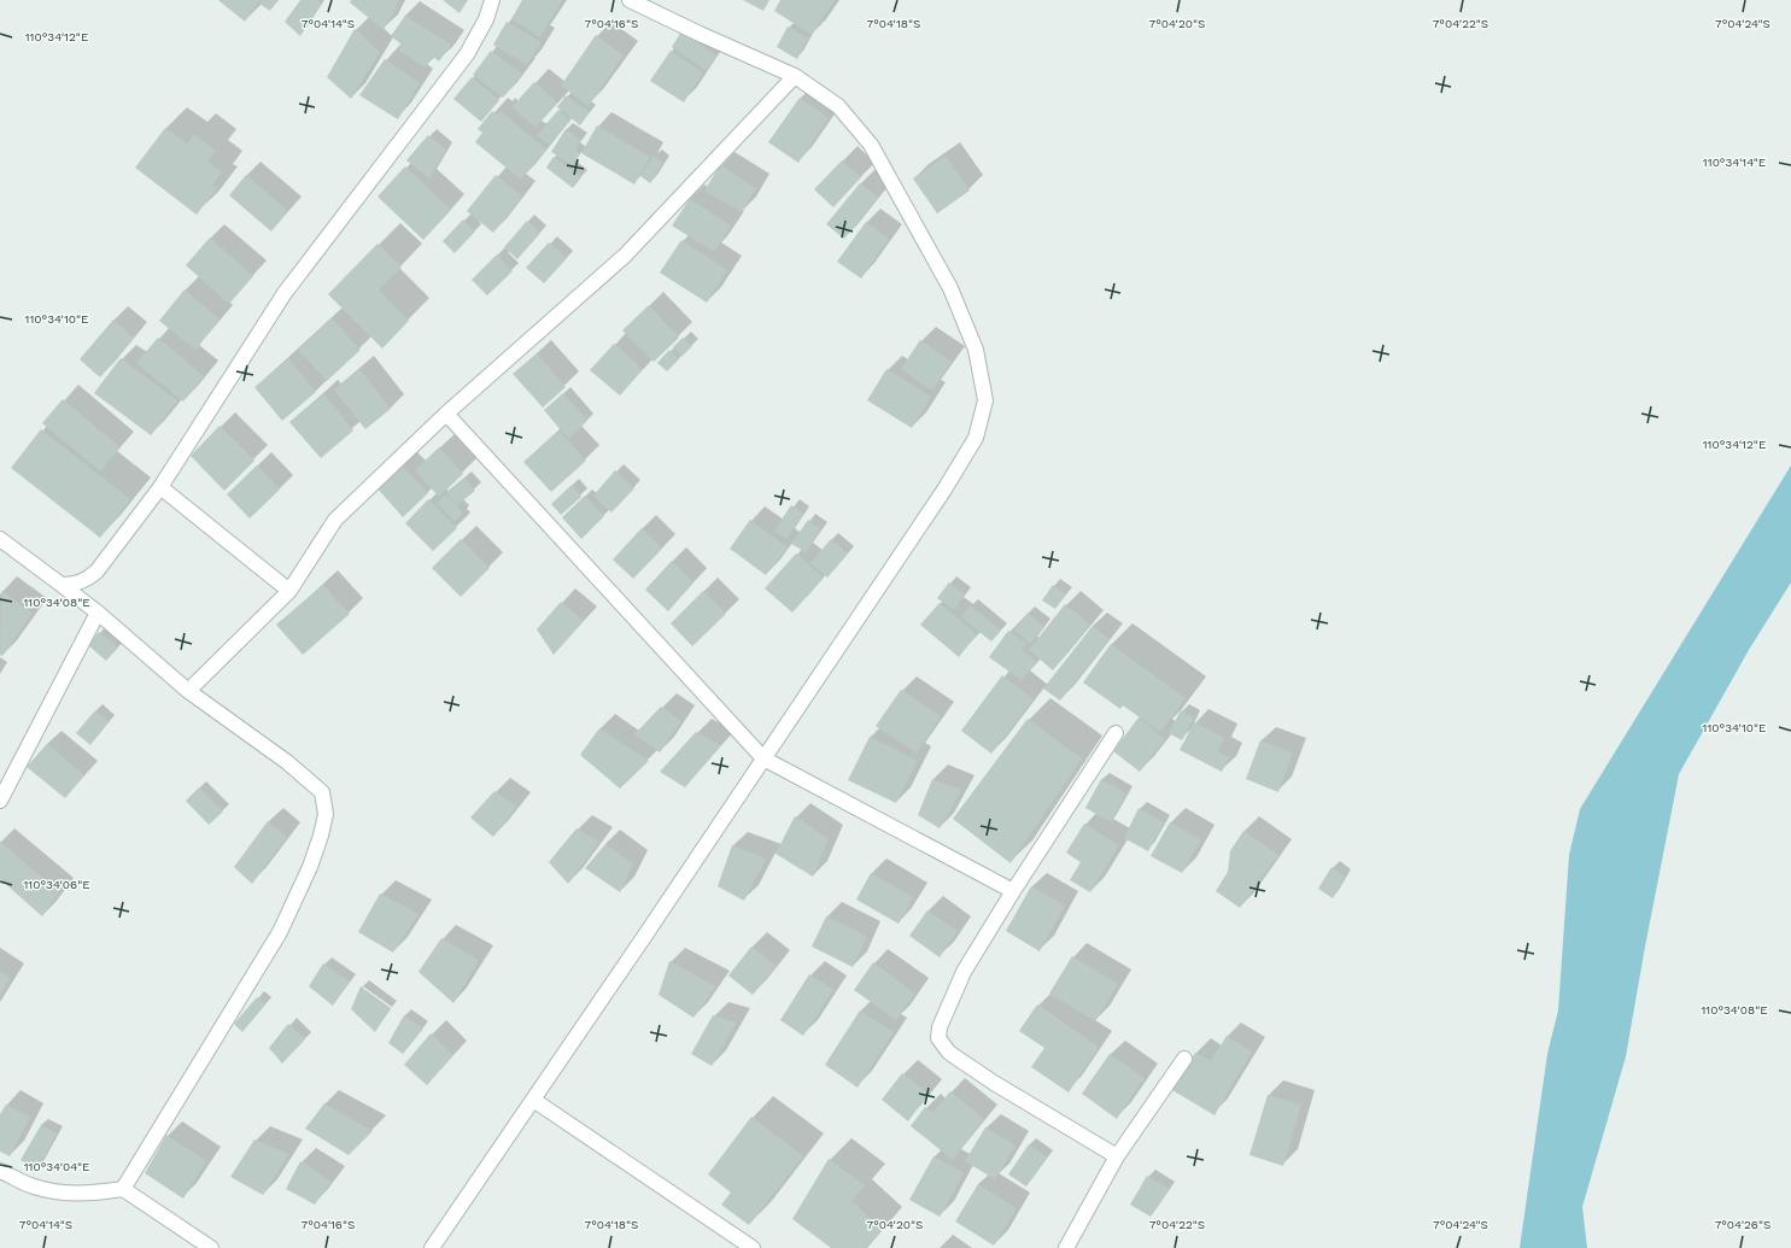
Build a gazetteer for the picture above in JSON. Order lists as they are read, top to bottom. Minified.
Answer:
{"coordinates":["7°04'24\"S","7°04'14\"S","7°04'16\"S","7°04'18\"S","7°04'20\"S","7°04'22\"S","110°34'12\"E","110°34'14\"E","110°34'10\"E","110°34'08\"E","110°34'06\"E","110°34'04\"E","7°04'26\"S"]}
